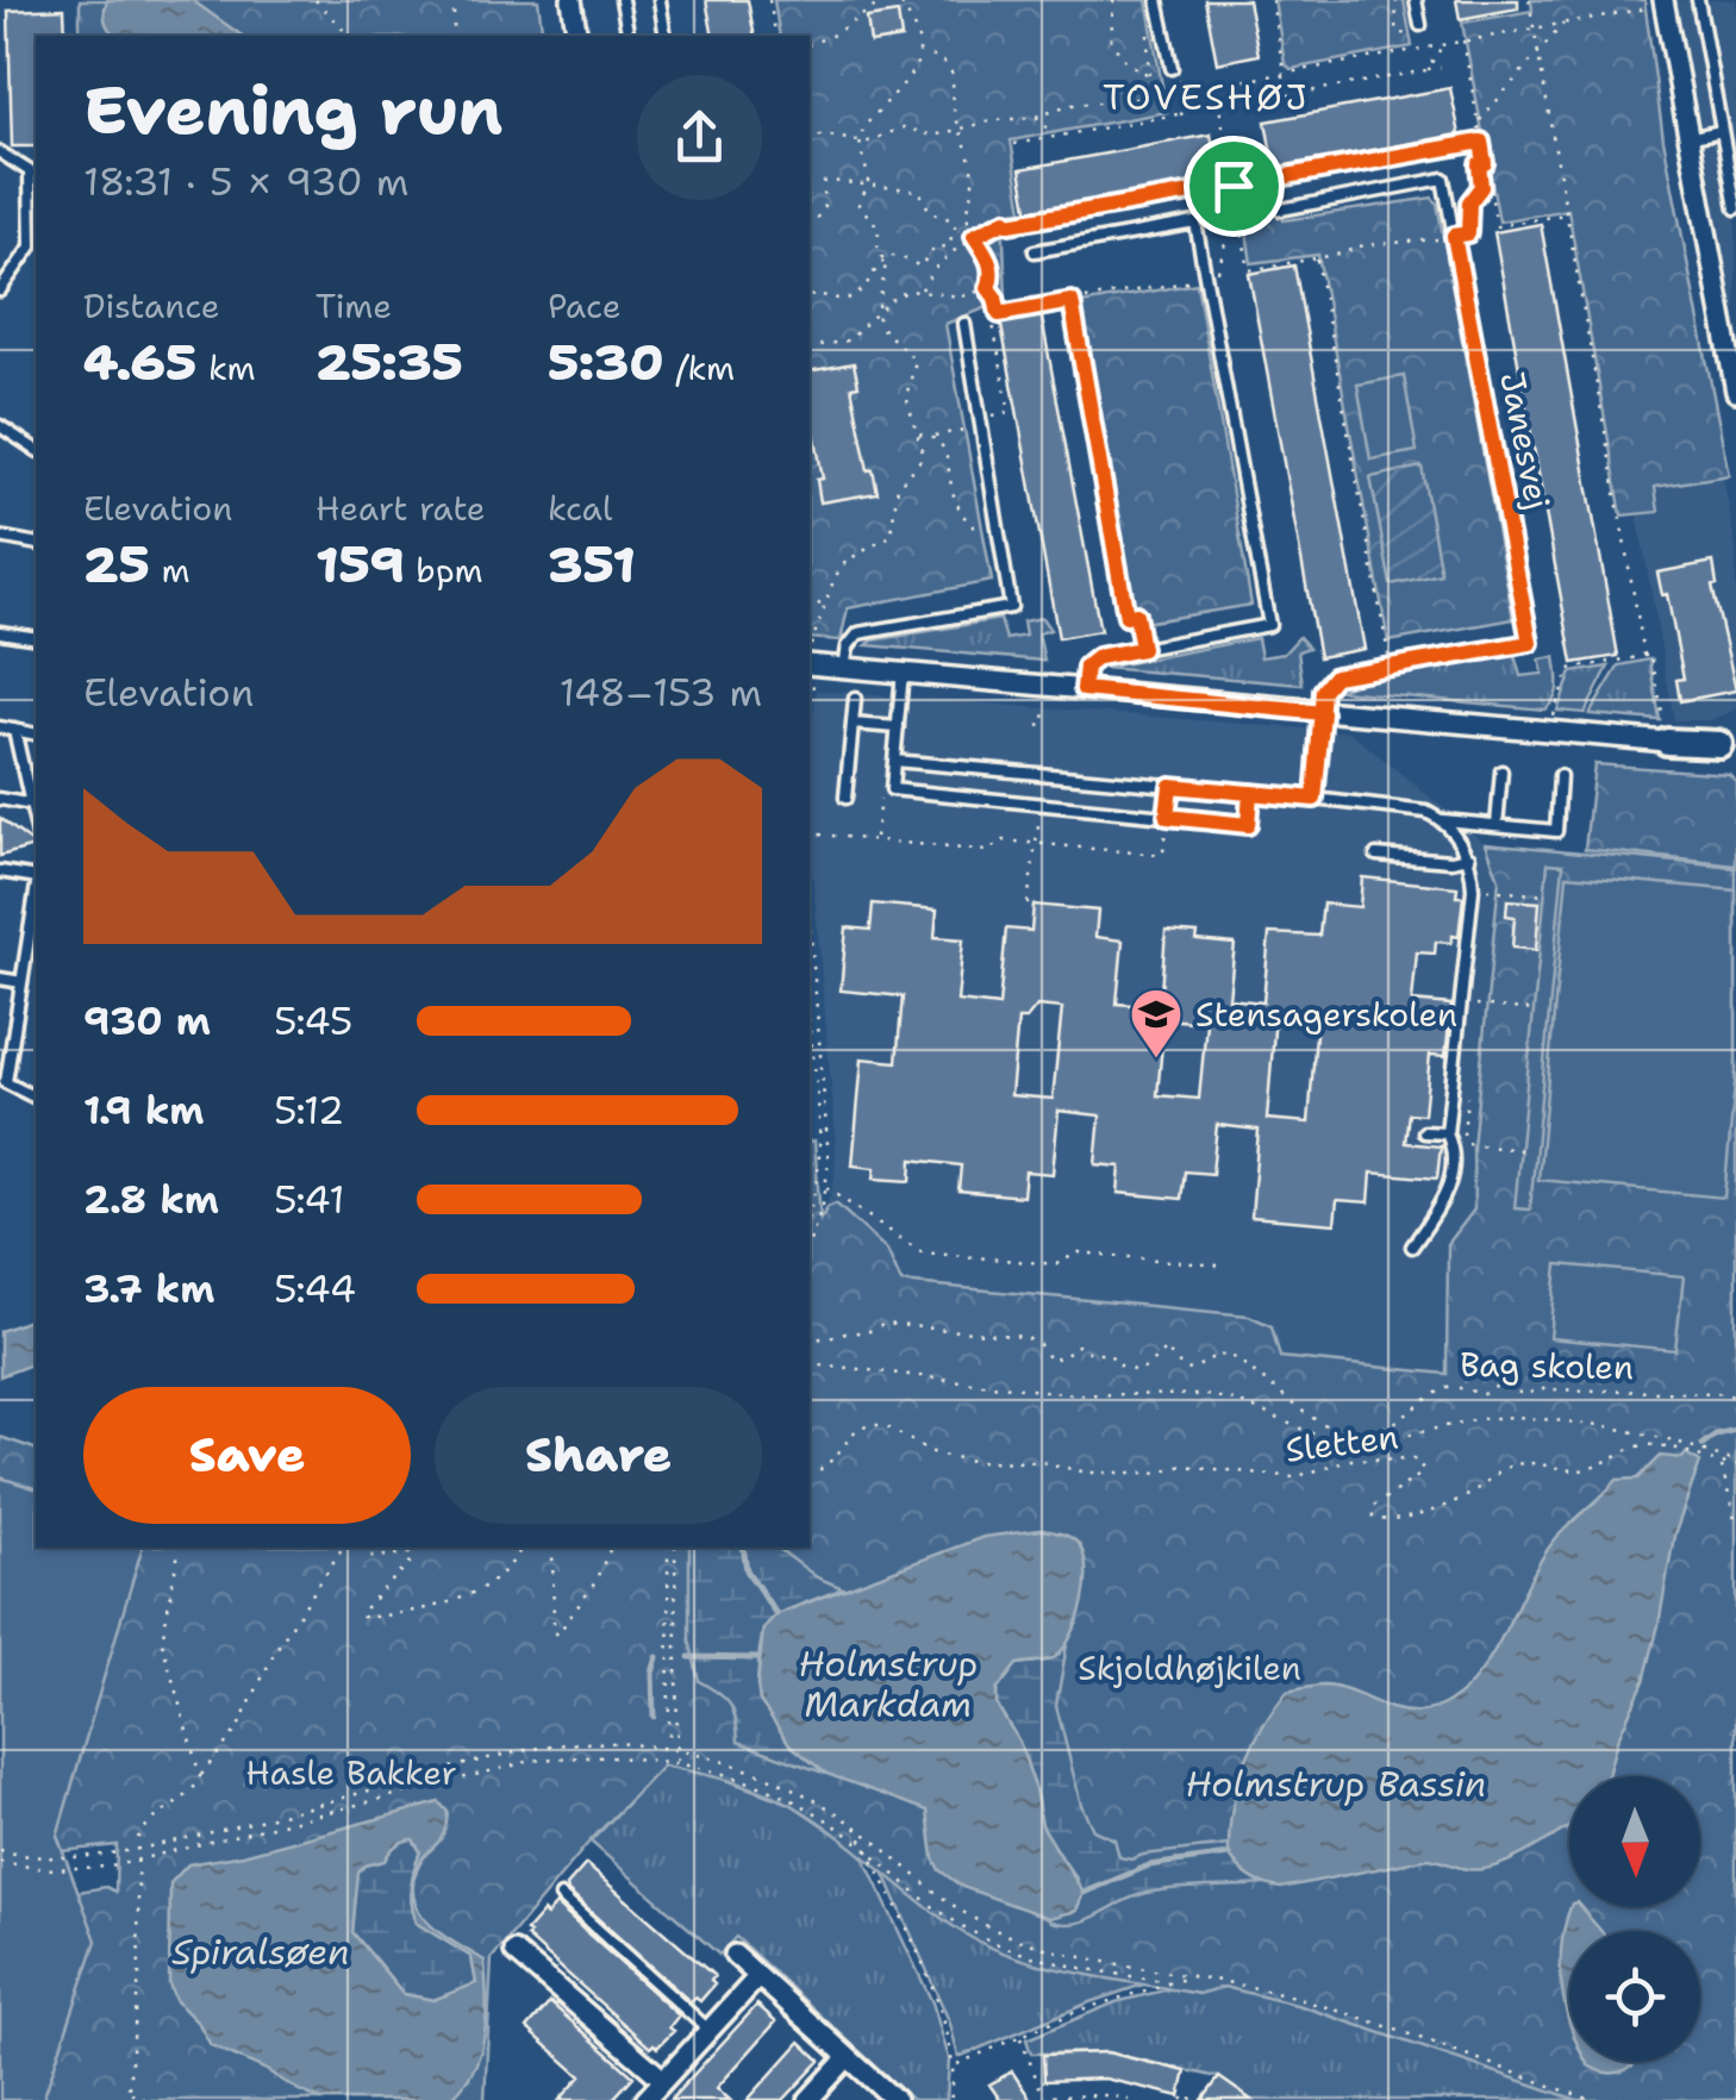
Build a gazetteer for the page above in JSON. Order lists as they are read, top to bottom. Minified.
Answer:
{"streets":{"lane":["Janesvej"],"path":["Bag skolen","Sletten"]},"districts":["TOVESHØJ"],"water":["Holmstrup Markdam","Holmstrup Bassin","Spiralsøen"],"parks":["Skjoldhøjkilen","Hasle Bakker"],"places":{"school or university":["Stensagerskolen"]},"north":"bottom","page":{"heading":["Evening run","18:31 · 5 × 930 m"],"stats":[["Distance","4.65 km"],["Time","25:35"],["Pace","5:30 /km"],["Elevation","25 m"],["Heart rate","159 bpm"],["kcal","351"]],"chart":["Elevation","148–153 m"],"list":[{"name":"930 m","note":"5:45"},{"name":"1.9 km","note":"5:12"},{"name":"2.8 km","note":"5:41"},{"name":"3.7 km","note":"5:44"}],"buttons":["Save","Share"]}}
